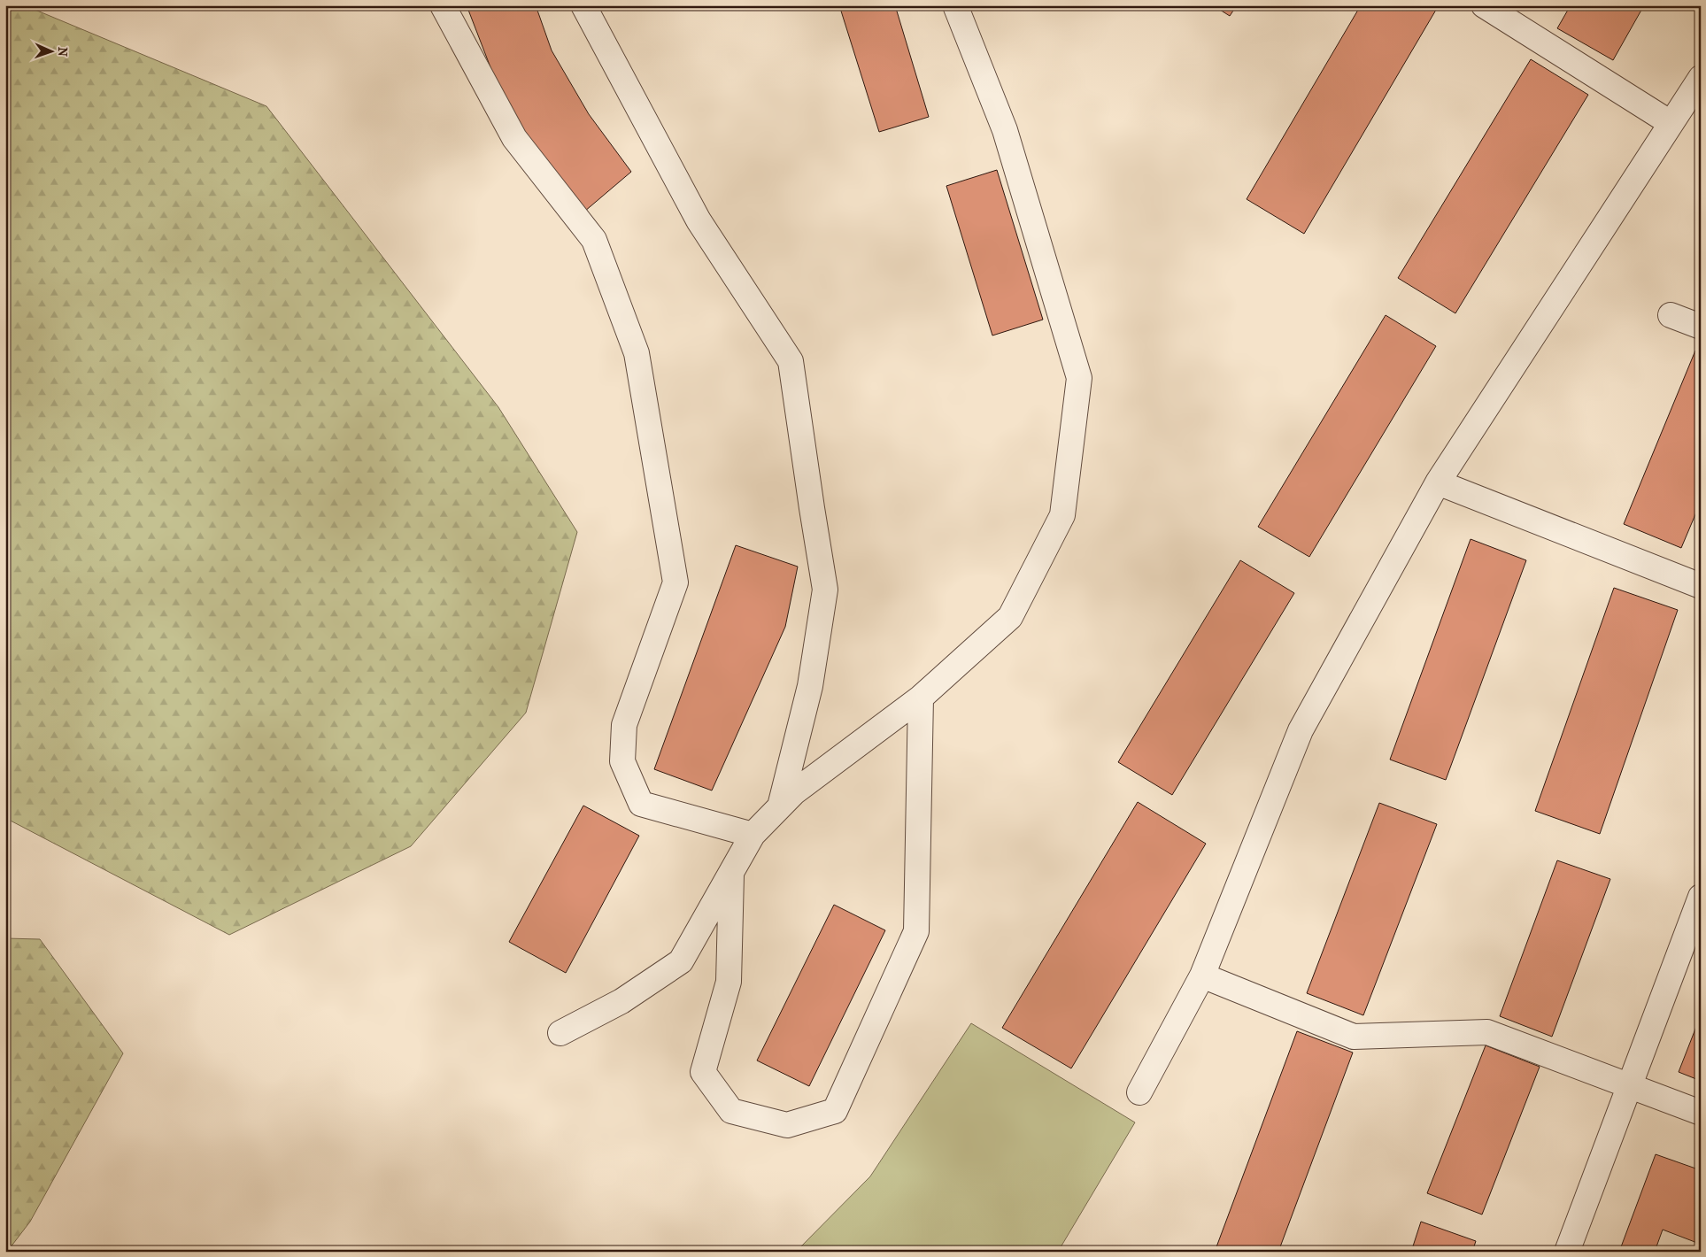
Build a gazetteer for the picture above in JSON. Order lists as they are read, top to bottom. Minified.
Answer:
{"north":"right"}
